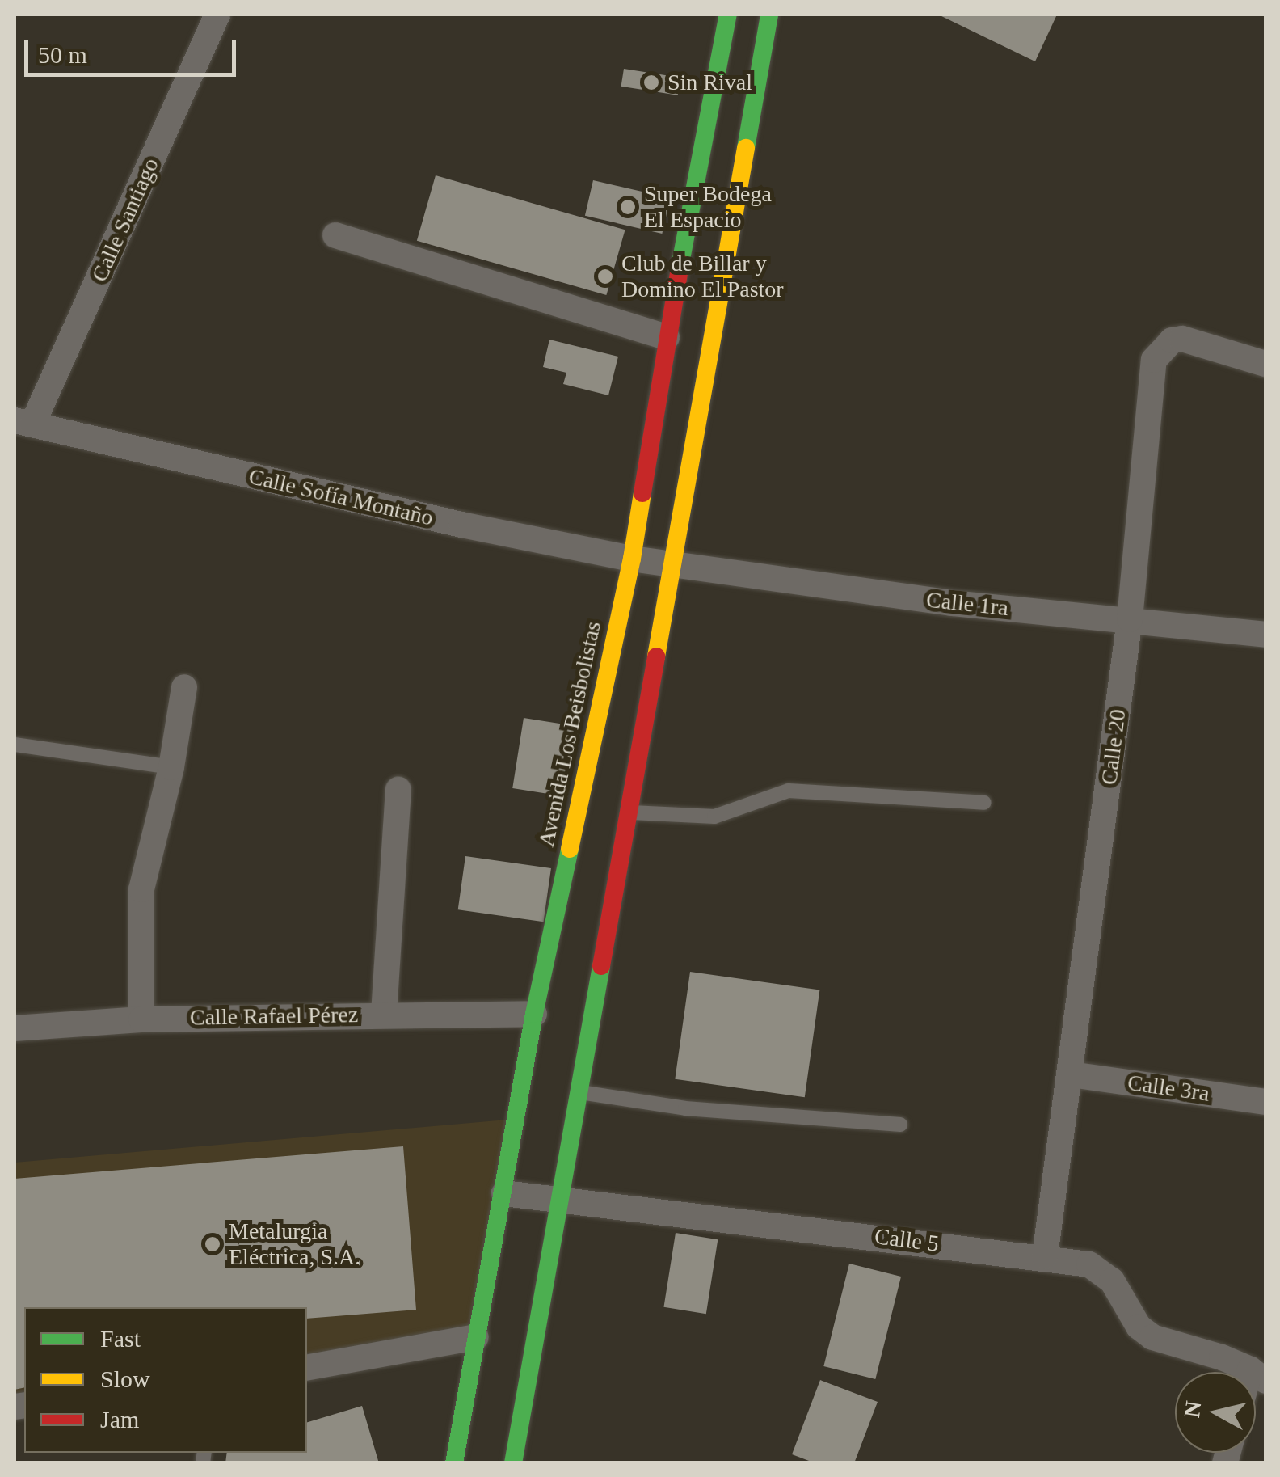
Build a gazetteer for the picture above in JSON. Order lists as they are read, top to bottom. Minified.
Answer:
{"streets":{"main road":["Avenida Los Beisbolistas"],"street":["Calle Santiago","Calle Sofía Montaño","Calle 1ra","Calle 20","Calle Rafael Pérez","Calle 3ra","Calle 5"]},"crossings":[["Calle Santiago","Calle Sofía Montaño"],["Calle Sofía Montaño","Calle 1ra"],["Calle Sofía Montaño","Avenida Los Beisbolistas"],["Calle 1ra","Calle 20"],["Avenida Los Beisbolistas","Calle Rafael Pérez"],["Avenida Los Beisbolistas","Calle 5"],["Calle 20","Calle 3ra"],["Calle 20","Calle 5"]],"places":["Sin Rival","Super Bodega El Espacio","Club de Billar y Domino El Pastor","Metalurgia Eléctrica, S.A."],"legend":["Fast","Slow","Jam"],"scale_bar":"50 m","north":"left"}
